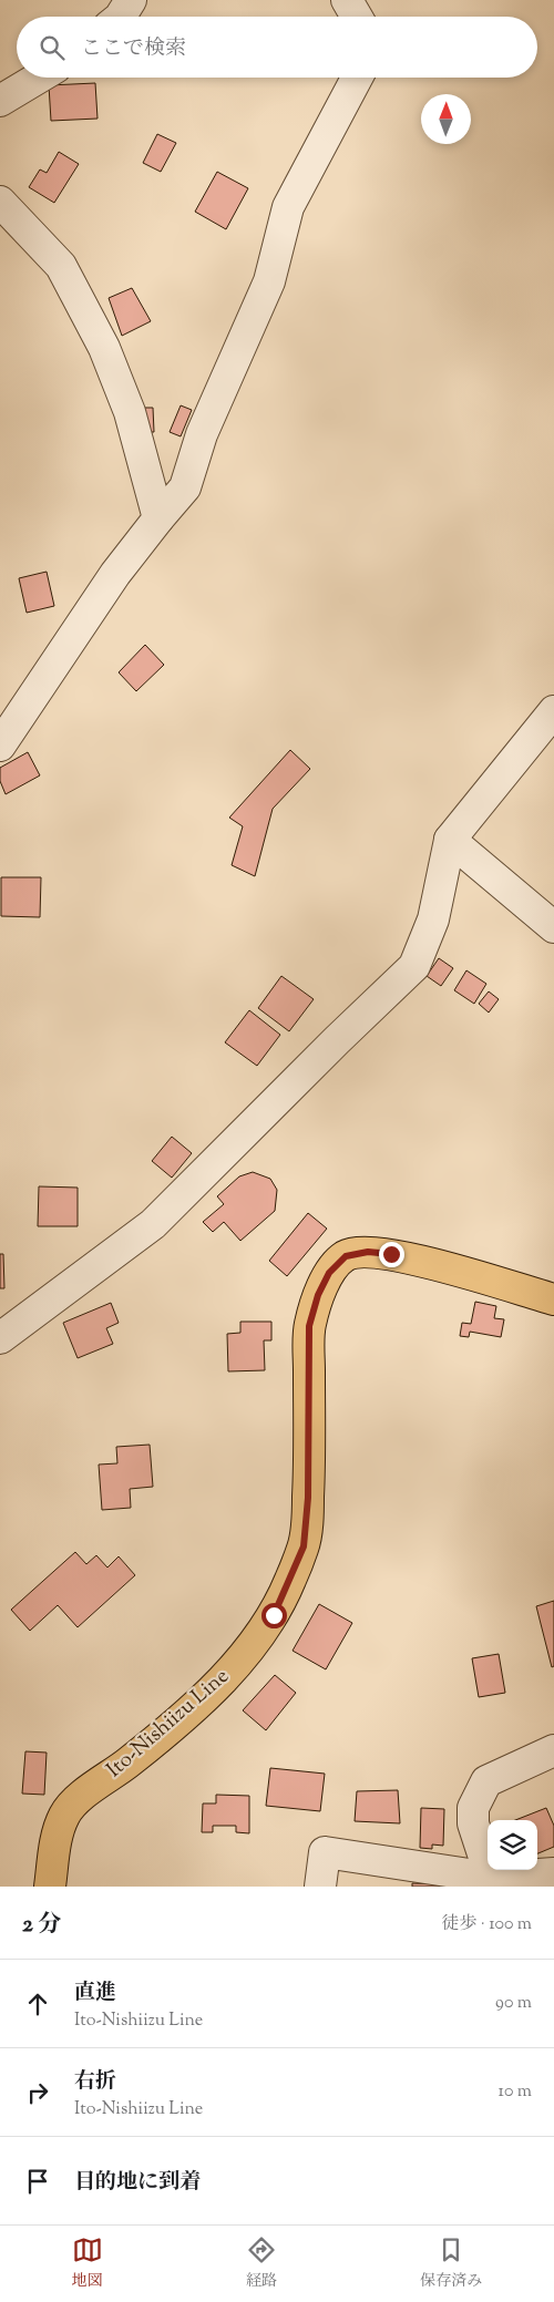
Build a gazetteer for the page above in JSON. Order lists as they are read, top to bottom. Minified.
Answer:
{"streets":{"main road":["Ito-Nishiizu Line"]},"north":"top","page":{"search":"ここで検索","heading":["2 分","徒歩 · 100 m"],"list":[["直進","Ito-Nishiizu Line","90 m"],["右折","Ito-Nishiizu Line","10 m"],"目的地に到着"],"nav":["地図","経路","保存済み"]}}
